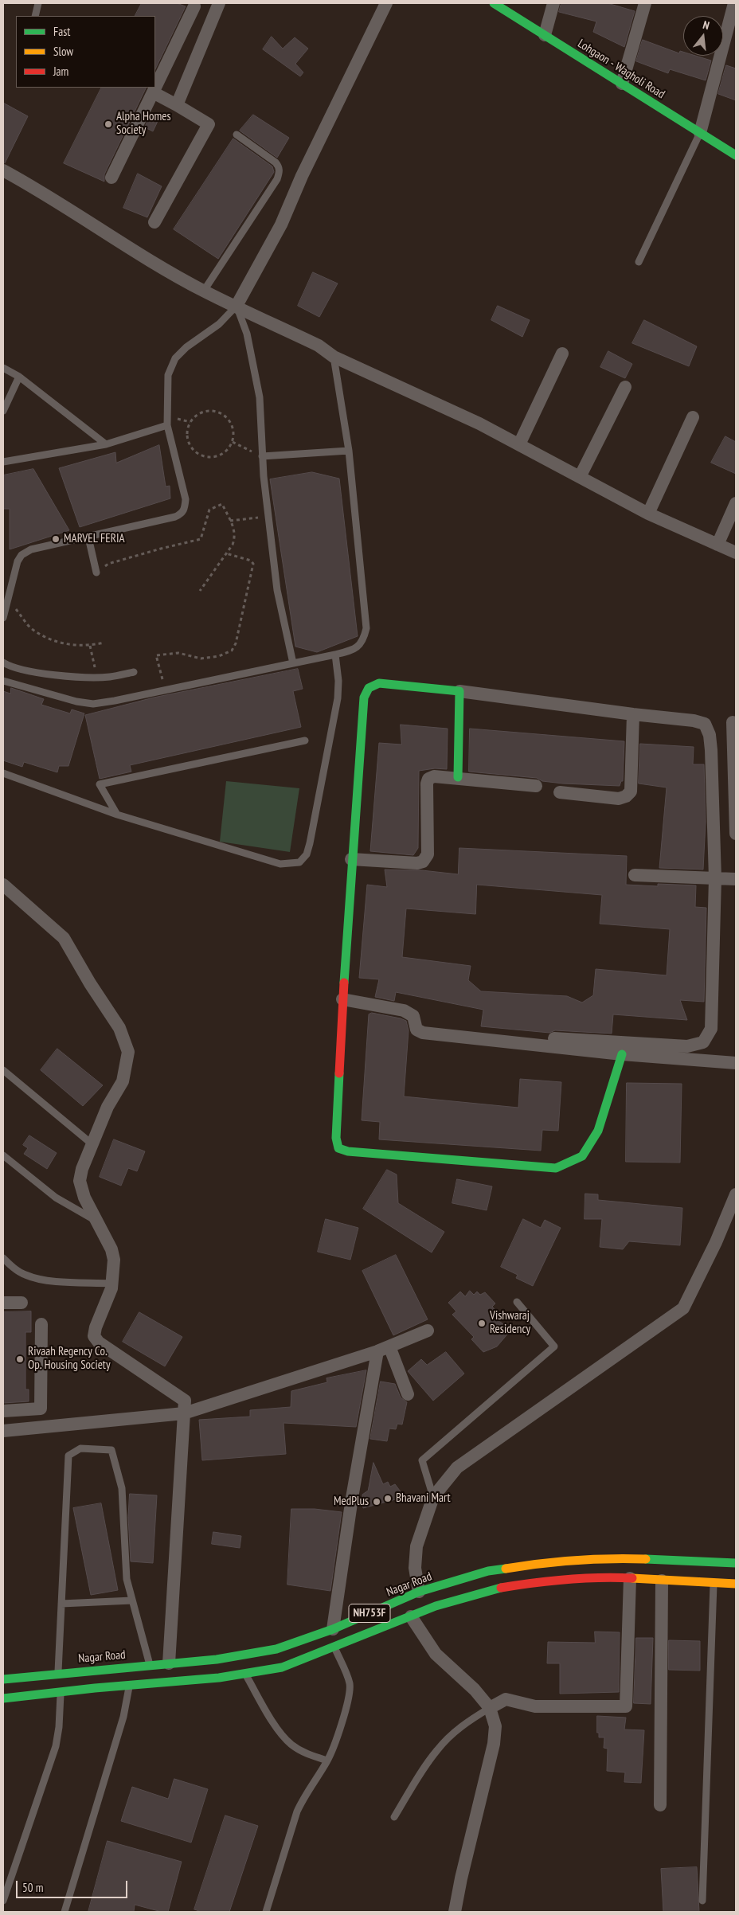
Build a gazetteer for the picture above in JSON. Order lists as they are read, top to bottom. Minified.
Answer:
{"streets":{"main road":["Lohgaon - Wagholi Road","Nagar Road","NH753F"]},"places":["Alpha Homes Society","MARVEL FERIA","Vishwaraj Residency","Rivaah Regency Co. Op. Housing Society","Bhavani Mart","MedPlus"],"legend":["Fast","Slow","Jam"],"scale_bar":"50 m","north":"top"}
